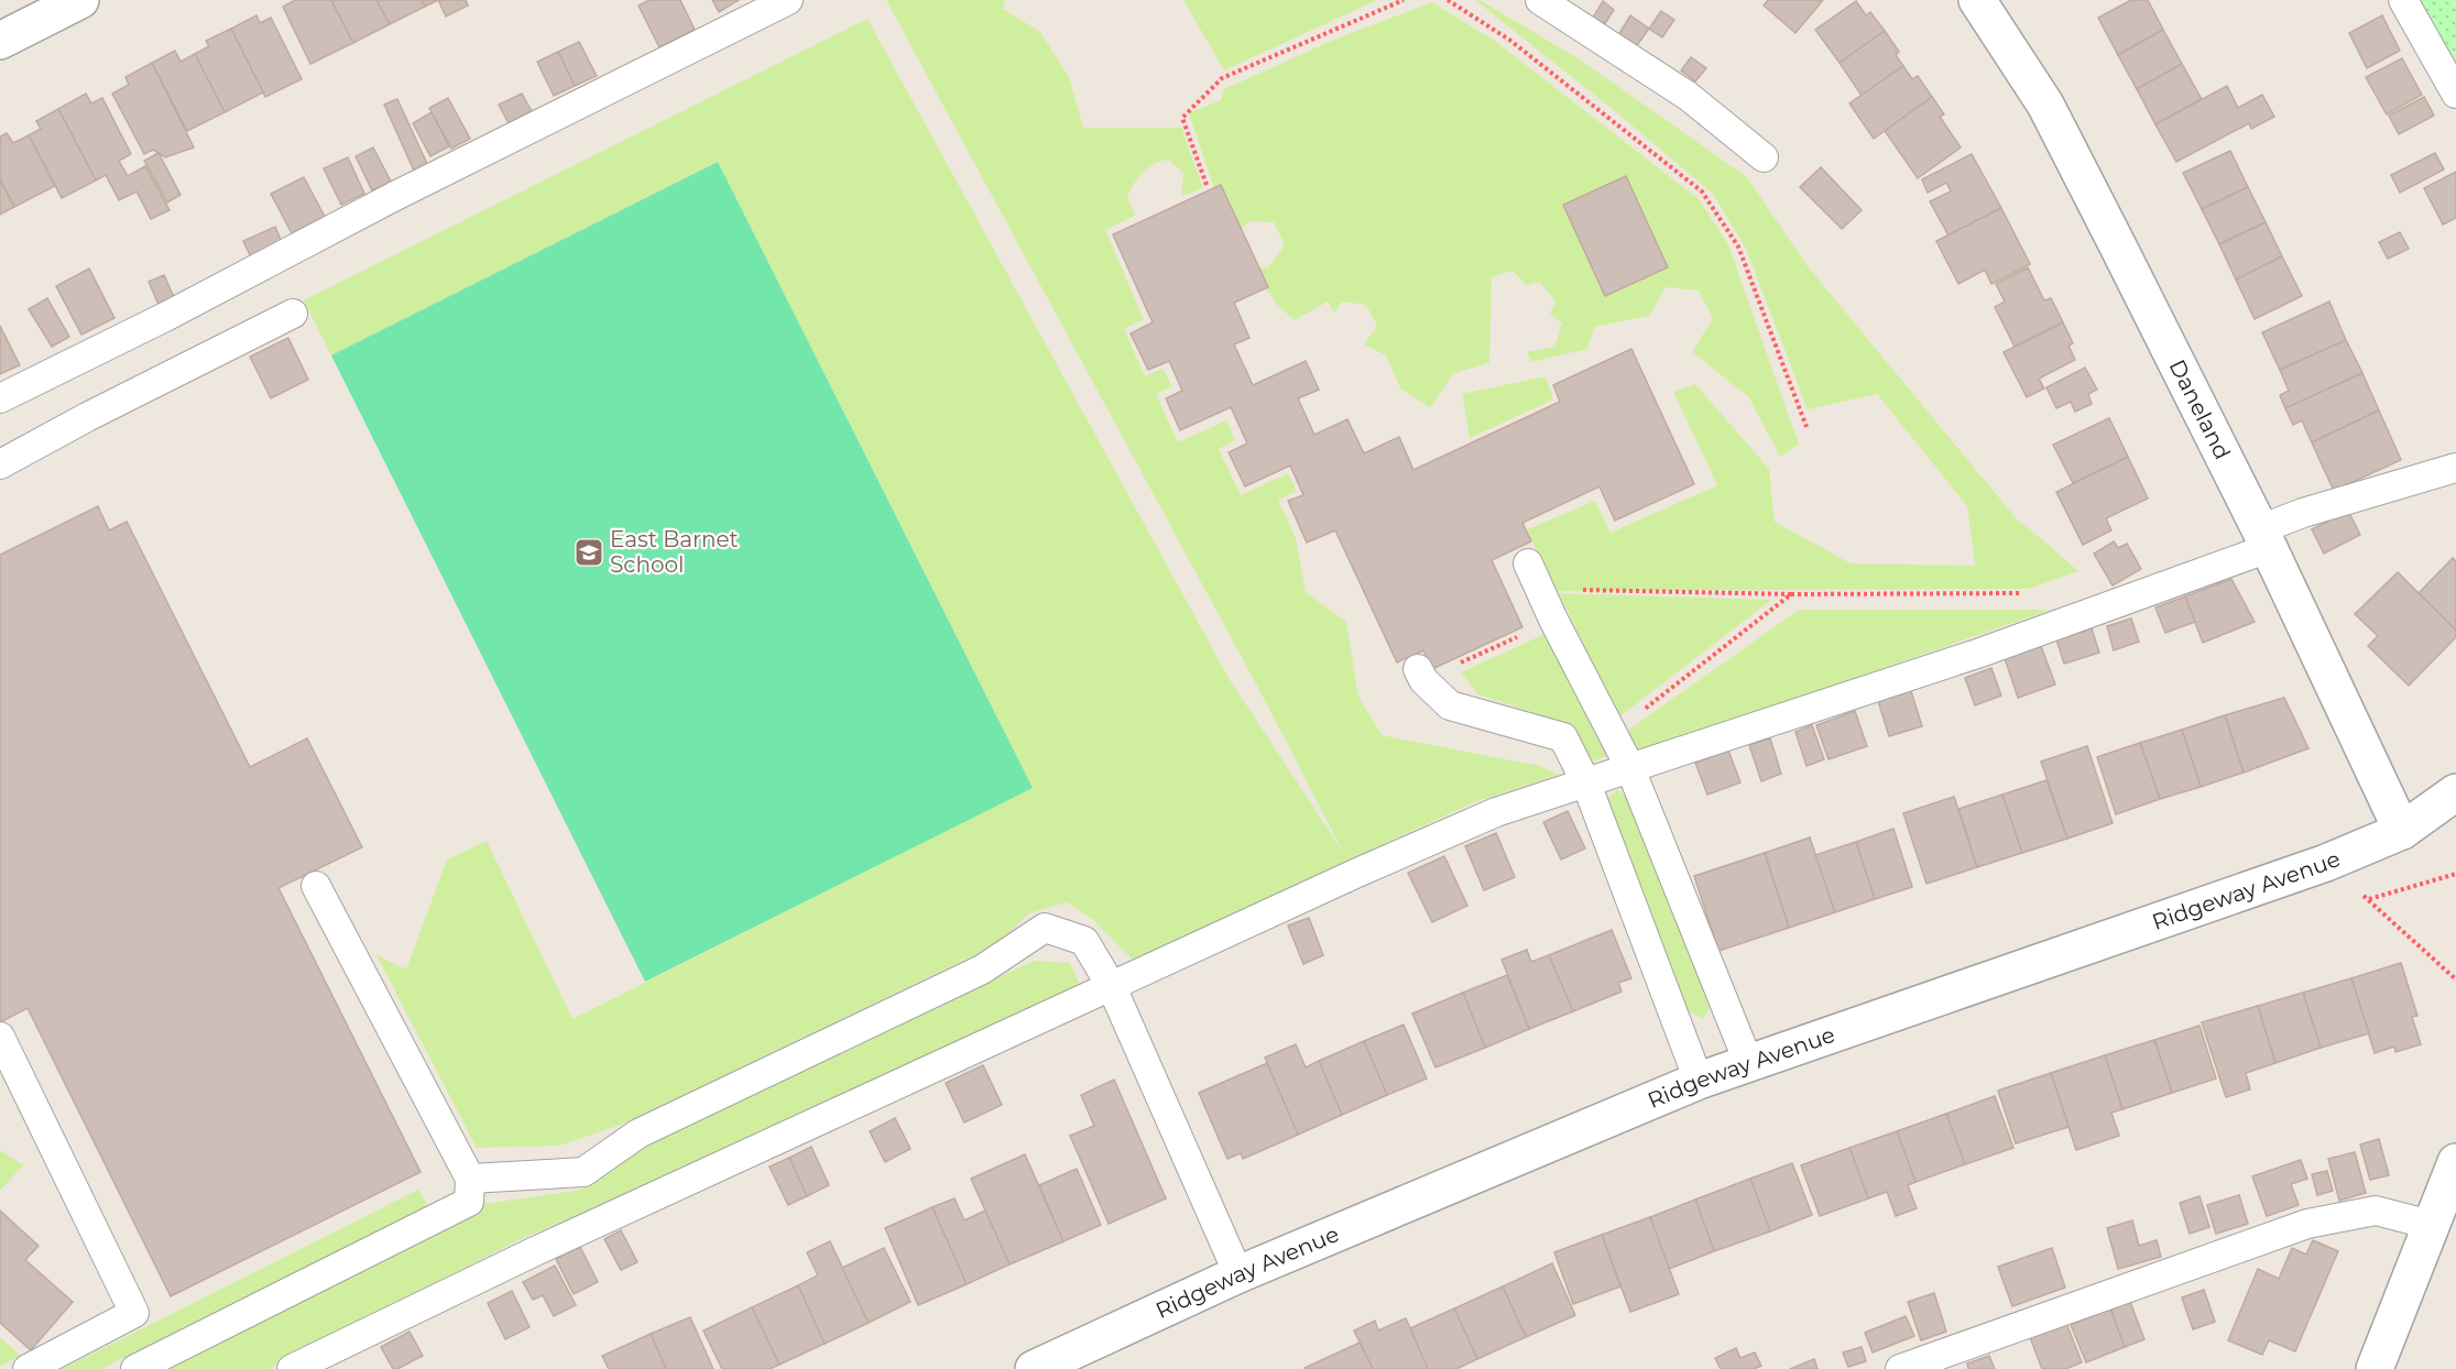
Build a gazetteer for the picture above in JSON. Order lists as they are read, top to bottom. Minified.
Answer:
{"streets":{"street":["Daneland","Ridgeway Avenue"]},"crossings":[["Daneland","Ridgeway Avenue"]],"places":{"school or university":["East Barnet School"]}}
